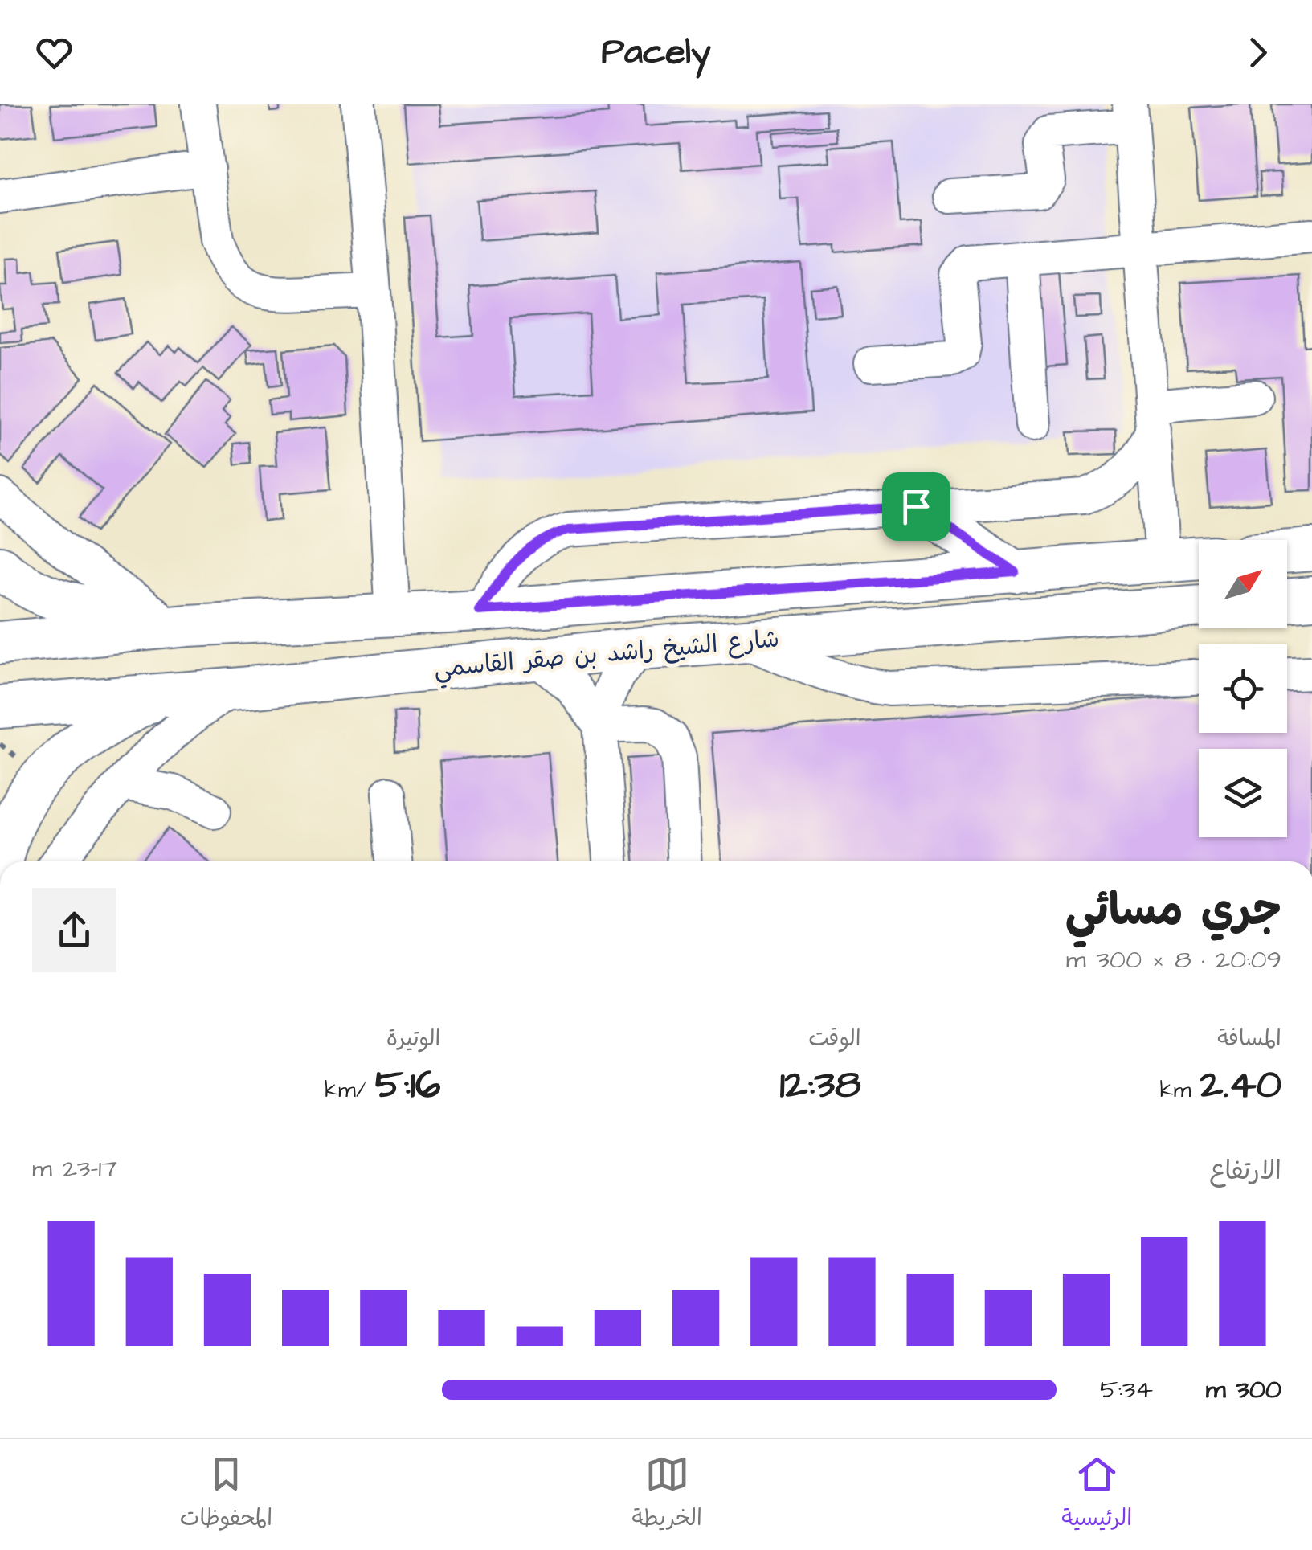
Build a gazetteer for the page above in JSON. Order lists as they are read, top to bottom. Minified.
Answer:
{"streets":{"main road":["شارع الشيخ راشد بن صقر القاسمي"]},"north":"top right","page":{"header":"Pacely","heading":["جري مسائي","20:09 · 8 × 300 m"],"stats":[["المسافة","2.40 km"],["الوقت","12:38"],["الوتيرة","5:16 /km"]],"chart":["الارتفاع","17–23 m"],"list":[{"name":"300 m","note":"5:34"}],"tabs":["الرئيسية","الخريطة","المحفوظات"]}}
